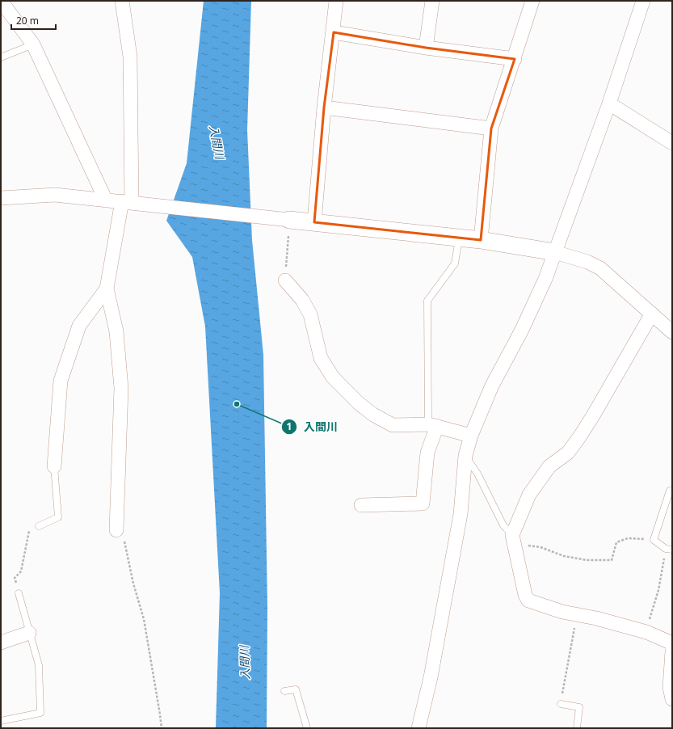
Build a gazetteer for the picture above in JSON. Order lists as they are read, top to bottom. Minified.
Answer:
{"water":["入間川"],"places":["入間川"],"scale_bar":"20 m"}
